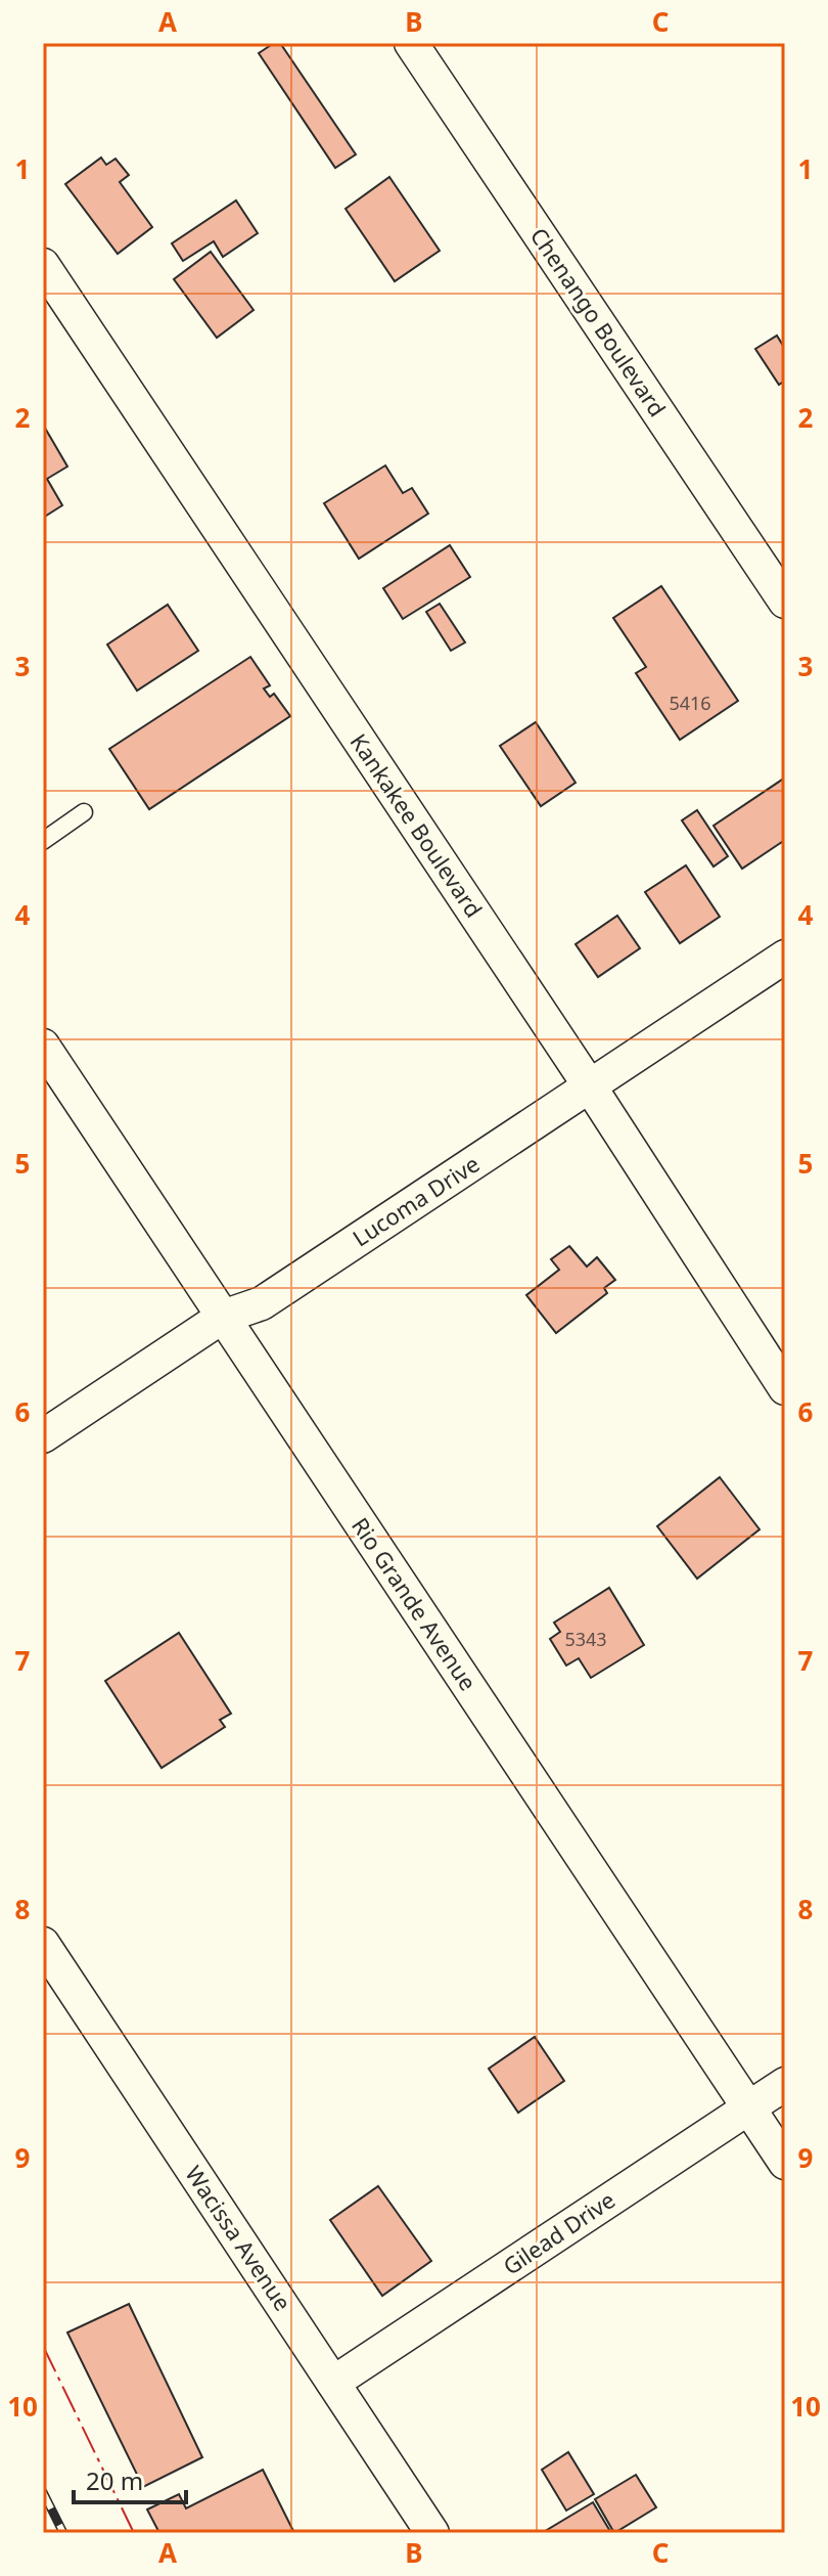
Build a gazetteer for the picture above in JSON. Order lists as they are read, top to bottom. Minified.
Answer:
{"streets":{"street":["Chenango Boulevard","Kankakee Boulevard","Lucoma Drive","Rio Grande Avenue","Gilead Drive","Wacissa Avenue"]},"crossings":[["Kankakee Boulevard","Lucoma Drive"],["Lucoma Drive","Rio Grande Avenue"],["Rio Grande Avenue","Gilead Drive"],["Gilead Drive","Wacissa Avenue"]],"house_numbers":["5416","5343"],"scale_bar":"20 m","grid":{"columns":["A","B","C"],"rows":["1","2","3","4","5","6","7","8","9","10"]}}
